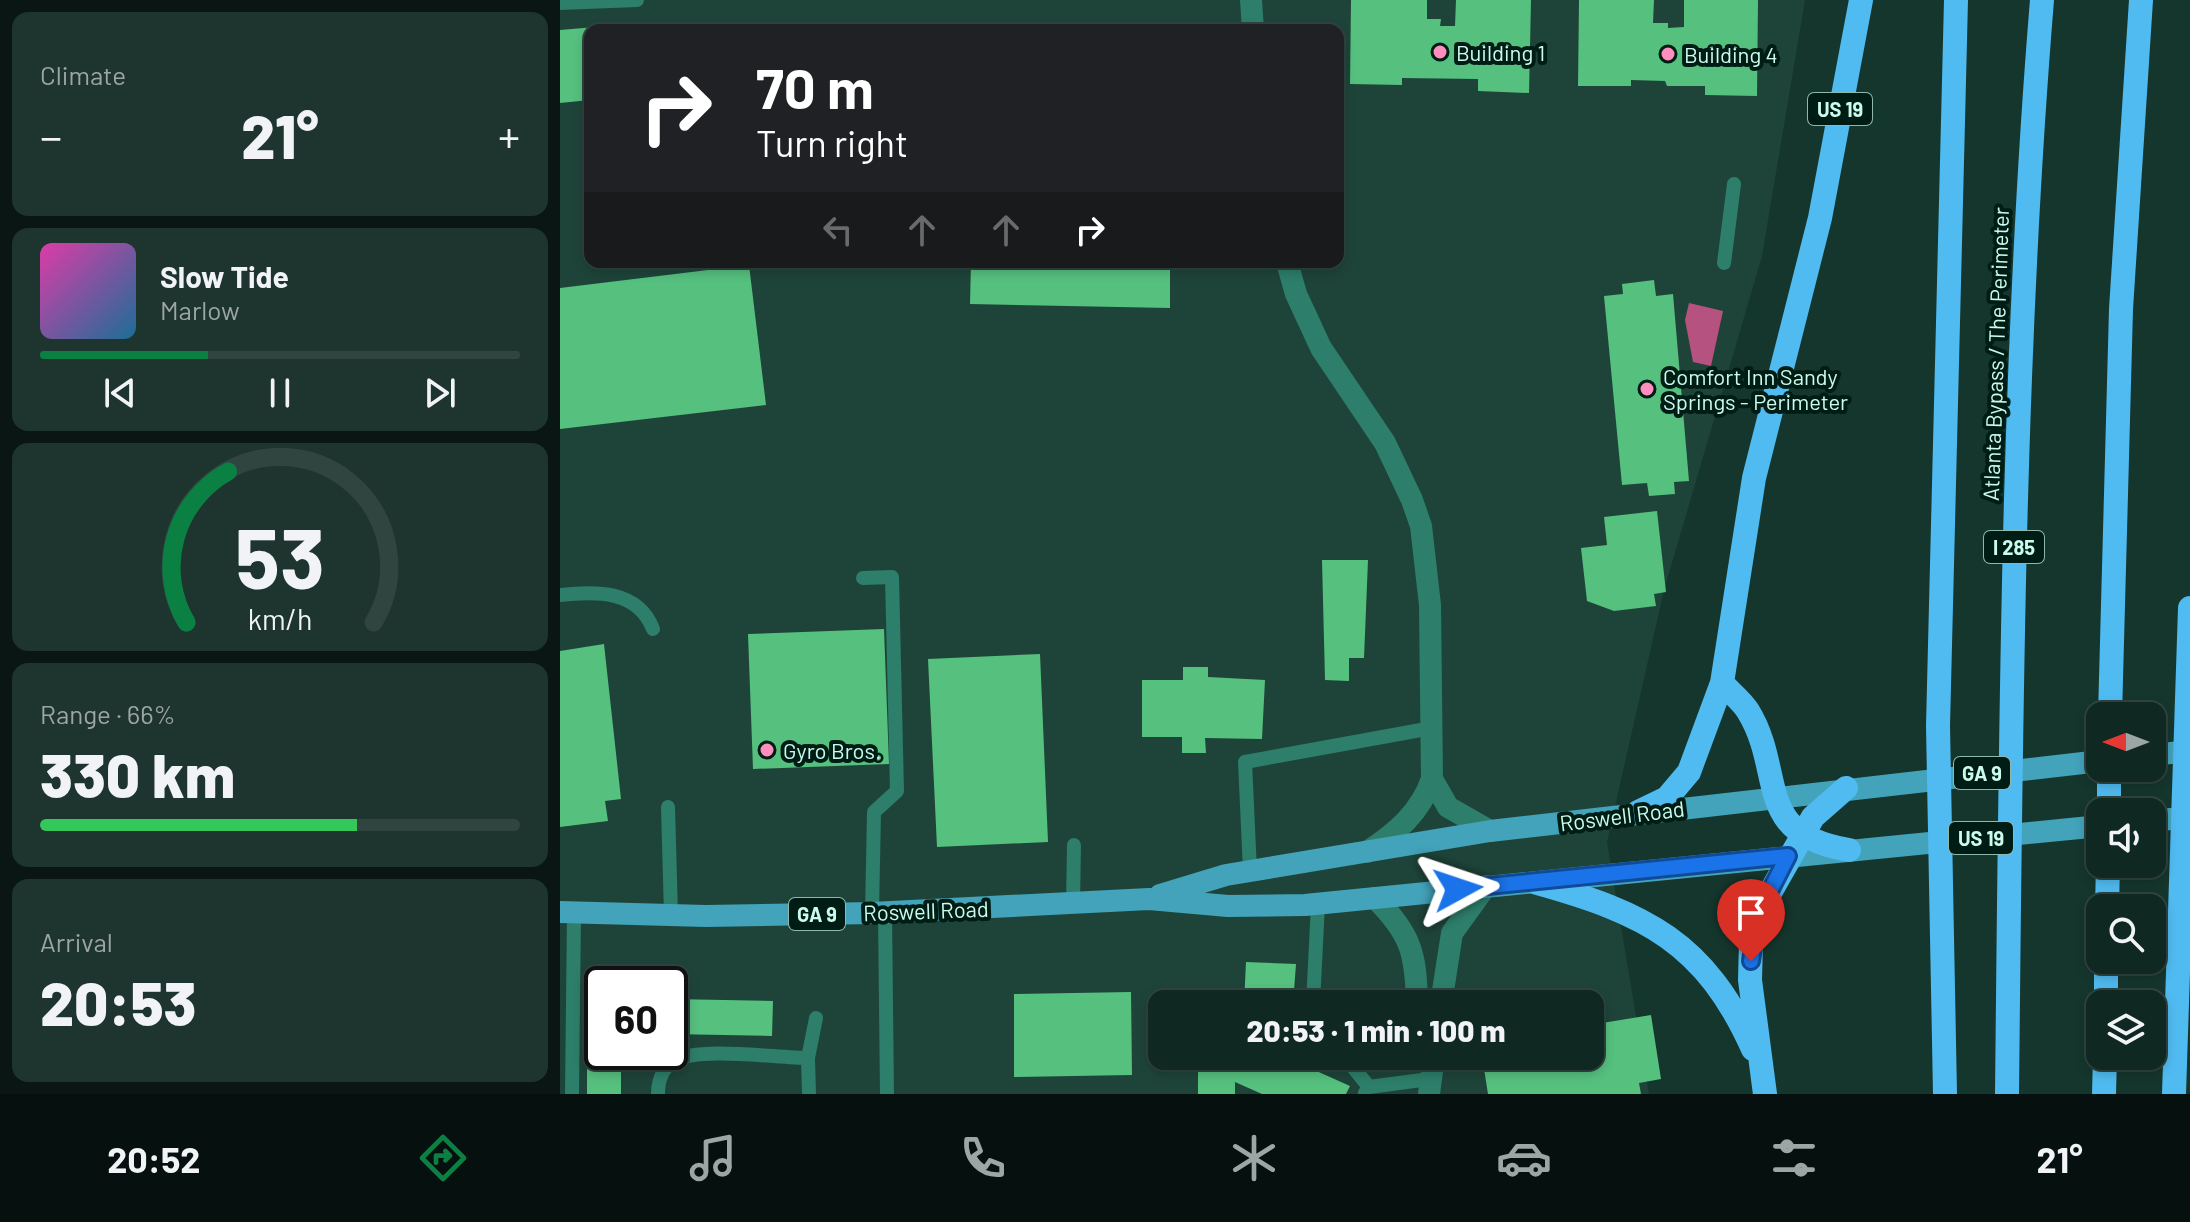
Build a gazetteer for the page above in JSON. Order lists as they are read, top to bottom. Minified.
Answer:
{"streets":{"highway":["US 19","Atlanta Bypass / The Perimeter","I 285"],"main road":["GA 9","Roswell Road"]},"crossings":[["US 19","Roswell Road"]],"places":["Building 1","Building 4","Comfort Inn Sandy Springs - Perimeter","Gyro Bros."],"north":"left","page":{"tile":["Climate",["Range · 66%","330 km"],["Arrival","20:53"]],"turn":["70 m","Turn right"],"heat":["−","21°","+"],"song":["Slow Tide","Marlow"],"limit":"60","trip":"20:53 · 1 min · 100 m","tabs":["20:52","21°"],"gauge":["53","km/h"]}}
